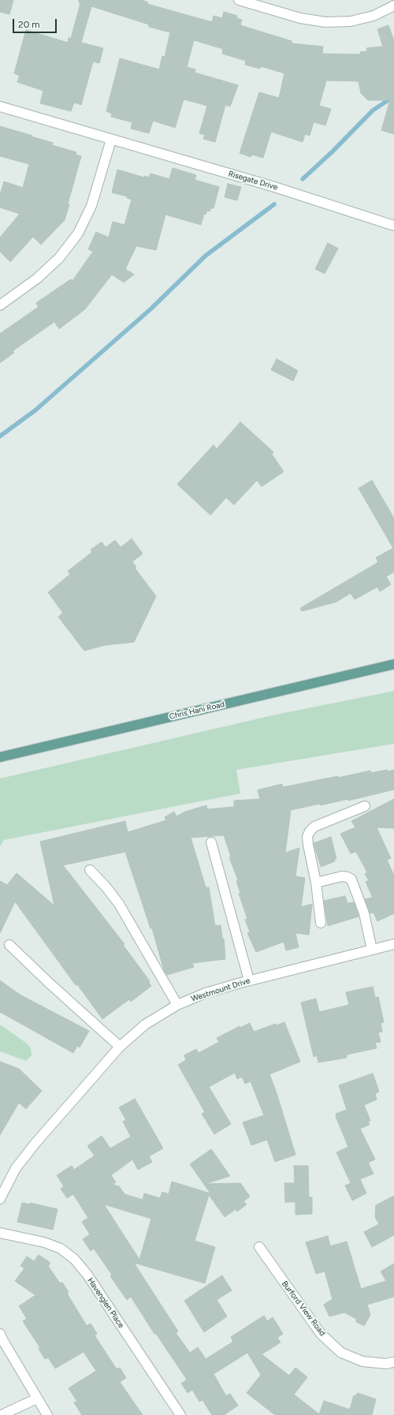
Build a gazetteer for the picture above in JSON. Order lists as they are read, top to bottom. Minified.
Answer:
{"streets":{"main road":["Chris Hani Road"],"street":["Risegate Drive","Westmount Drive","Havenglen Place","Burford View Road"]},"scale_bar":"20 m"}
